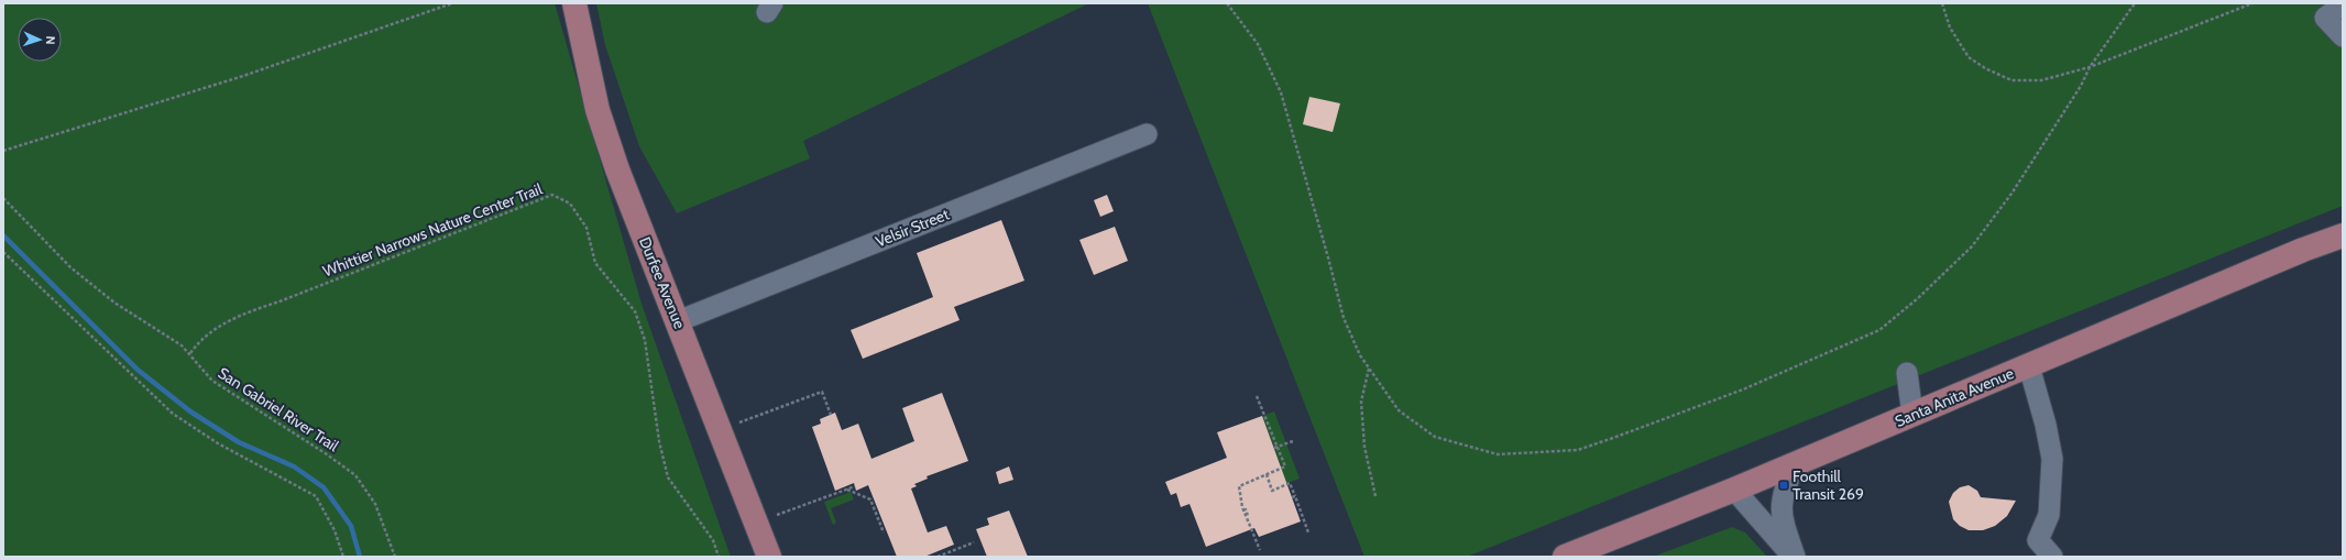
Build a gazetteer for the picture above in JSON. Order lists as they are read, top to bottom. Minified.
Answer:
{"streets":{"main road":["Durfee Avenue","Santa Anita Avenue"],"street":["Velsir Street"],"path":["Whittier Narrows Nature Center Trail","San Gabriel River Trail"]},"crossings":[["Velsir Street","Durfee Avenue"],["Whittier Narrows Nature Center Trail","San Gabriel River Trail"]],"places":{"transit":["Foothill Transit 269"]},"north":"right"}
